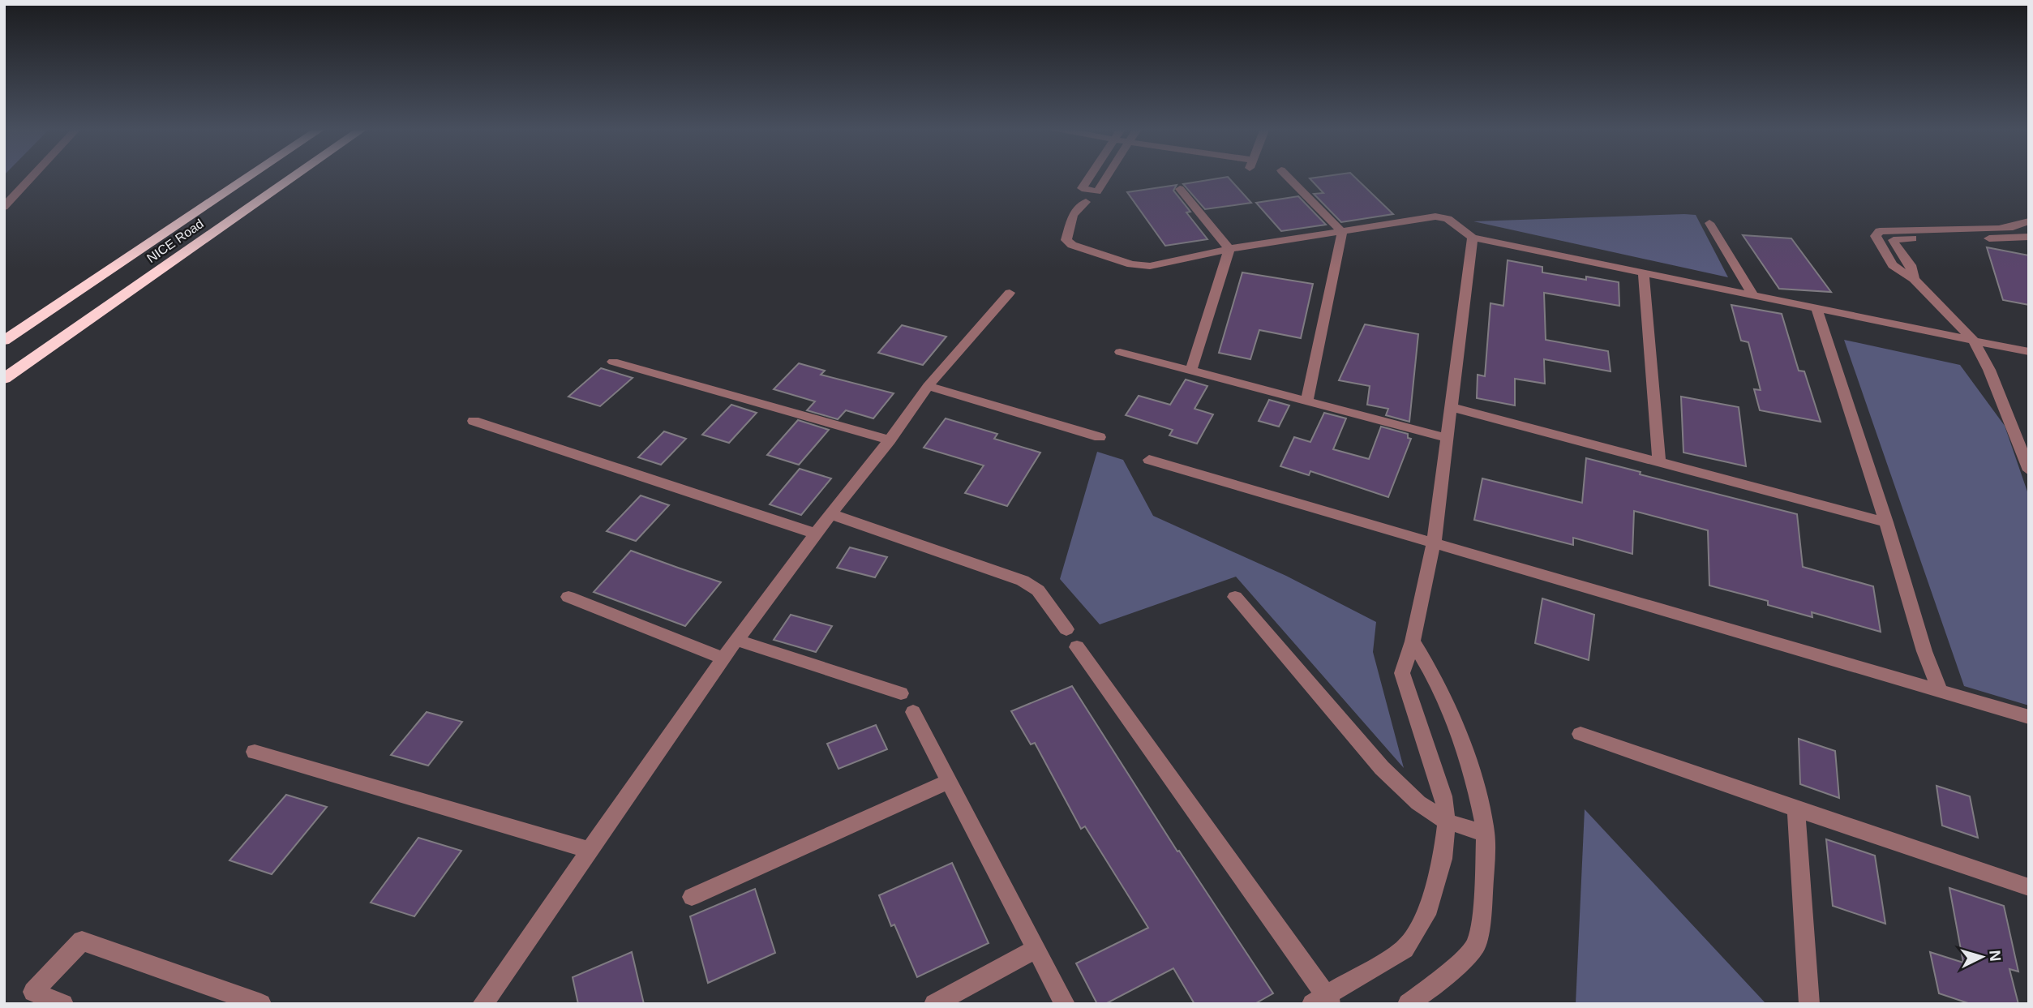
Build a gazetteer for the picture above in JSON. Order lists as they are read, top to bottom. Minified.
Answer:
{"streets":{"highway":["NICE Road"]},"north":"right"}
